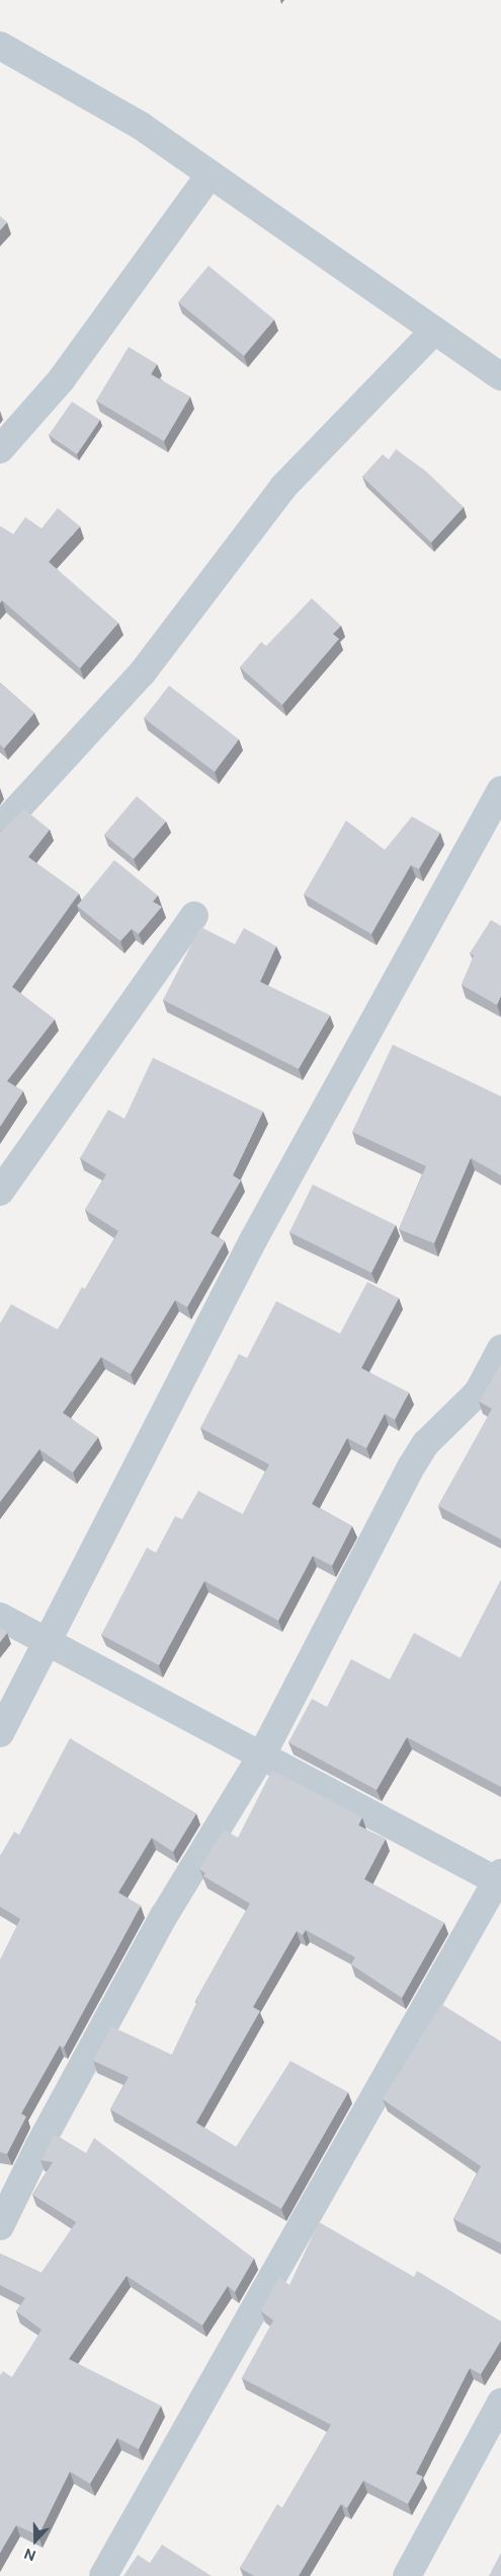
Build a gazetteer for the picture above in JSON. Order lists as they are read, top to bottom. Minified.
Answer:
{"north":"bottom"}
